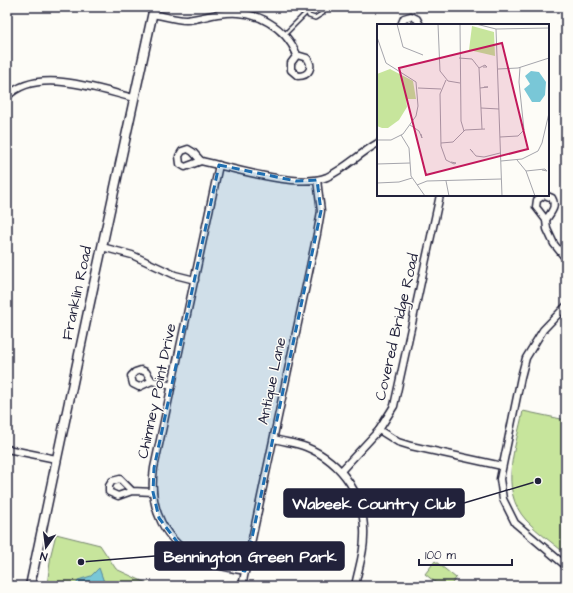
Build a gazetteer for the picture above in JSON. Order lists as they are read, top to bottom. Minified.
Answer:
{"streets":{"street":["Franklin Road","Covered Bridge Road","Antique Lane","Chimney Point Drive"]},"crossings":[["Antique Lane","Chimney Point Drive"]],"places":["Wabeek Country Club","Bennington Green Park"],"scale_bar":"100 m","north":"bottom"}
